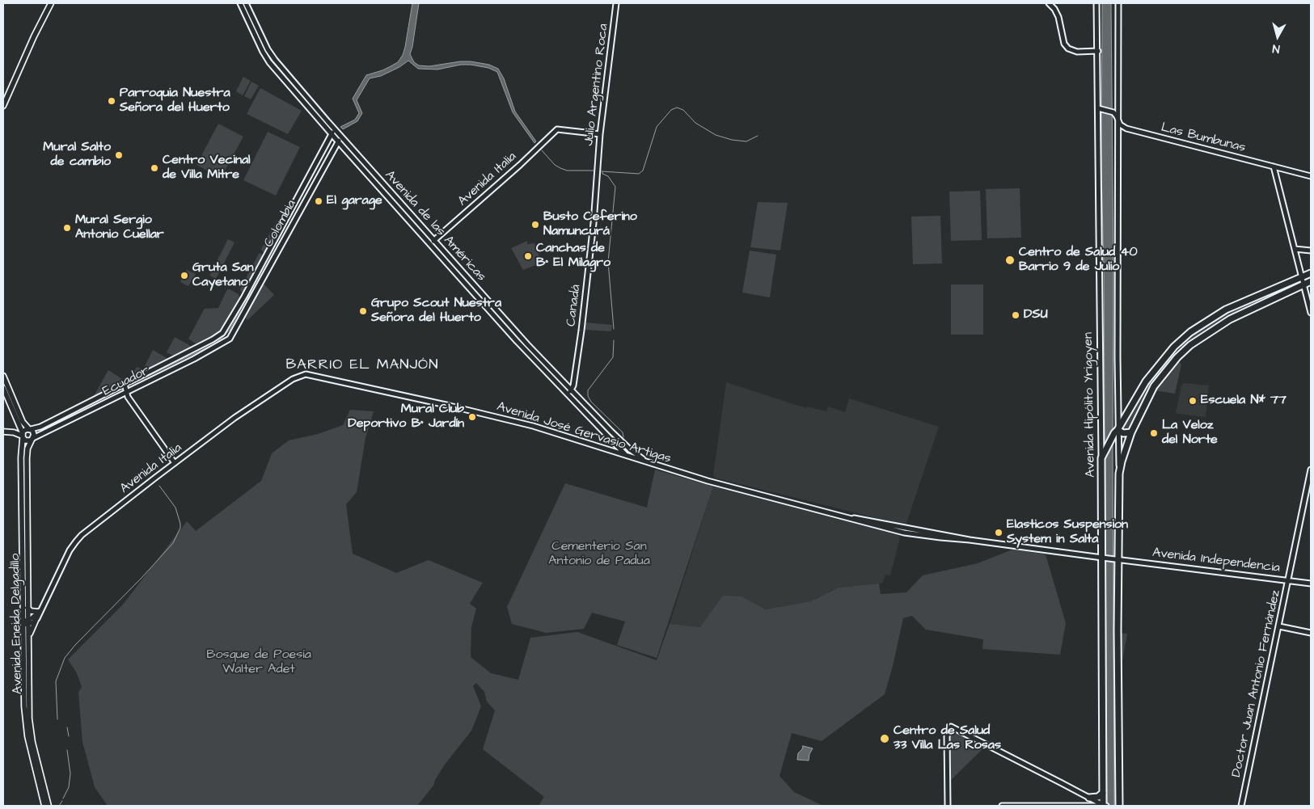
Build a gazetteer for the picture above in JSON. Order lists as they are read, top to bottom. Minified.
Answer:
{"streets":{"highway":["Avenida Hipólito Yrigoyen"],"main road":["Julio Argentino Roca","Las Bumbunas","Avenida Italia","Colombia","Avenida de las Américas","Canadá","Ecuador","Avenida José Gervasio Artigas","Avenida Independencia","Avenida Eneida Delgadillo","Doctor Juan Antonio Fernández"]},"crossings":[["Julio Argentino Roca","Avenida Italia"],["Julio Argentino Roca","Canadá"],["Las Bumbunas","Avenida Hipólito Yrigoyen"],["Avenida Italia","Avenida de las Américas"],["Avenida Italia","Avenida José Gervasio Artigas"],["Avenida Italia","Avenida Eneida Delgadillo"],["Colombia","Avenida de las Américas"],["Colombia","Ecuador"],["Avenida de las Américas","Canadá"],["Avenida de las Américas","Ecuador"],["Avenida de las Américas","Avenida José Gervasio Artigas"],["Ecuador","Avenida Eneida Delgadillo"],["Avenida Hipólito Yrigoyen","Avenida José Gervasio Artigas"],["Avenida Hipólito Yrigoyen","Avenida Independencia"],["Avenida José Gervasio Artigas","Avenida Independencia"],["Avenida Independencia","Doctor Juan Antonio Fernández"]],"districts":["BARRIO EL MANJÓN"],"parks":["Cementerio San Antonio de Padua","Bosque de Poesía Walter Adet"],"places":["Parroquia Nuestra Señora del Huerto","Mural Salto de cambio","Centro Vecinal de Villa Mitre","El garage","Busto Ceferino Namuncurá","Mural Sergio Antonio Cuellar","Canchas de B° El Milagro","Centro de Salud 40 Barrio 9 de Julio","Gruta San Cayetano","Grupo Scout Nuestra Señora del Huerto","DSU","Escuela N* 77","Mural Club Deportivo B° Jardín","La Veloz del Norte","Elasticos Suspension System in Salta","Centro de Salud 33 Villa Las Rosas"],"north":"bottom"}
